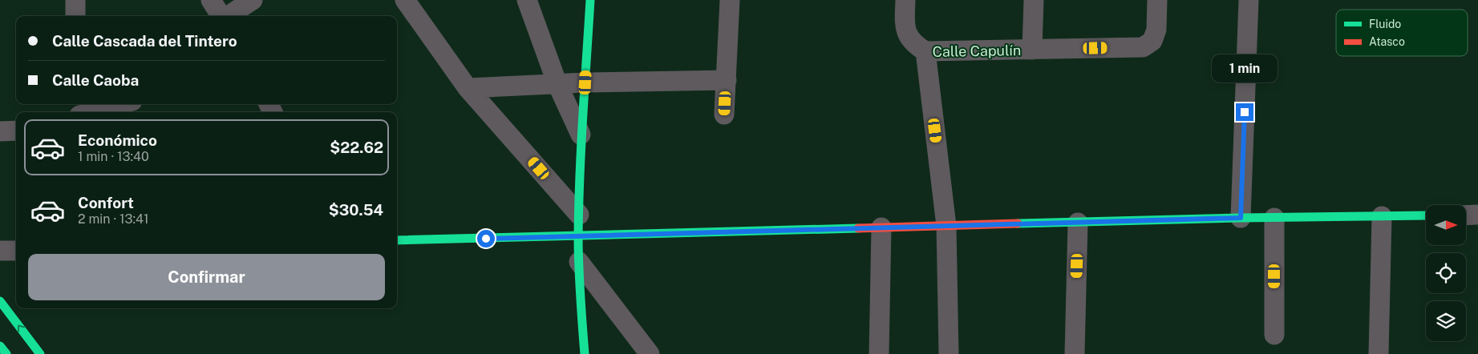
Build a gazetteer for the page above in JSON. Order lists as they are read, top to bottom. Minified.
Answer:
{"streets":{"street":["Calle Capulín"]},"legend":["Fluido","Atasco"],"north":"right","page":{"banner":["Calle Cascada del Tintero","Calle Caoba"],"bubble":"1 min","list":[{"name":"Económico","note":"1 min · 13:40","value":"$22.62"},{"name":"Confort","note":"2 min · 13:41","value":"$30.54"}],"buttons":"Confirmar"}}
